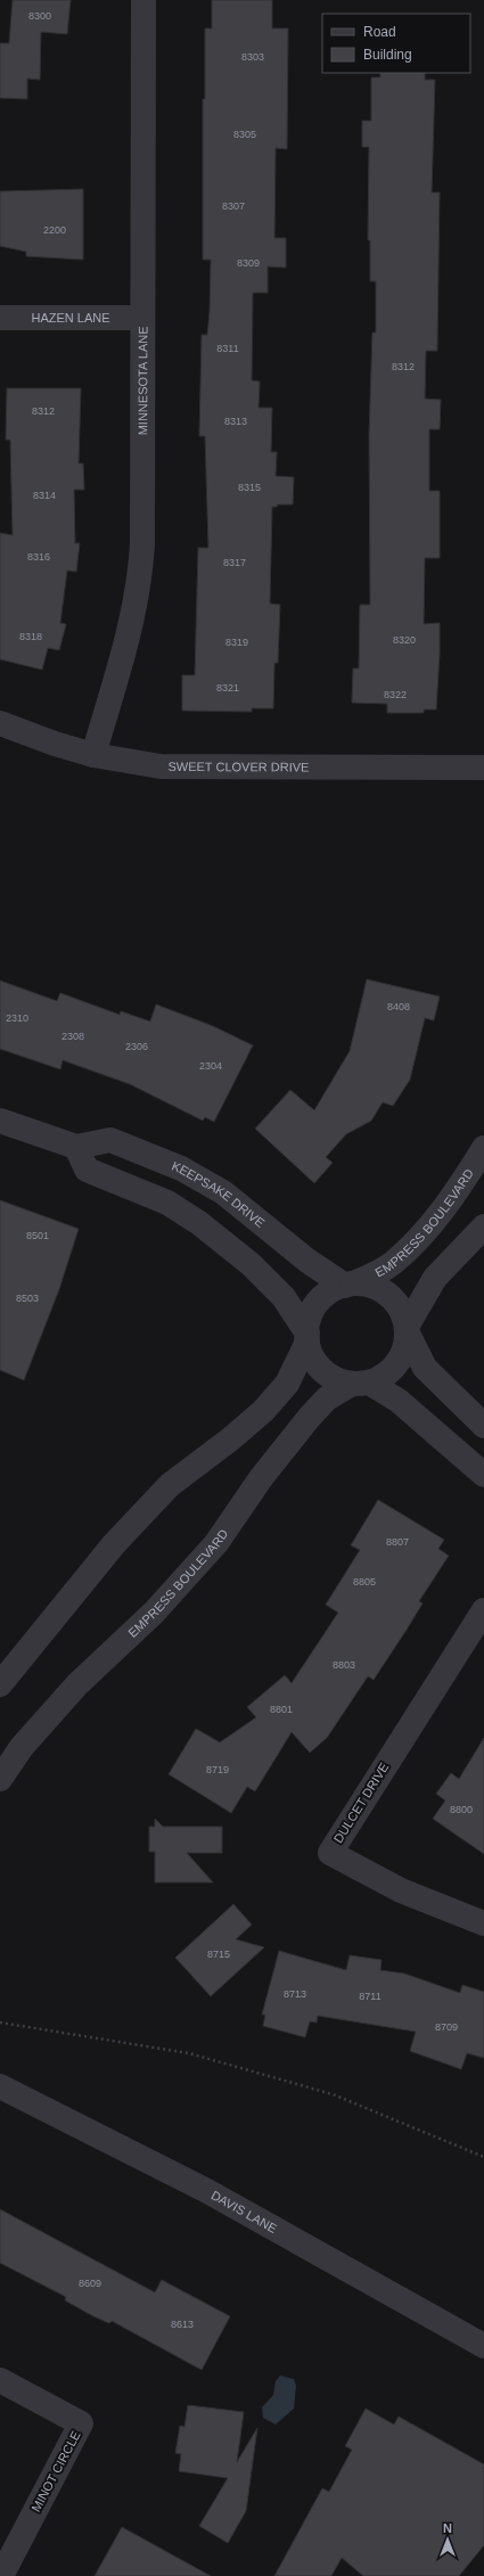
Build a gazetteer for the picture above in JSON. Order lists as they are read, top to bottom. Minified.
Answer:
{"streets":{"street":["HAZEN LANE","MINNESOTA LANE","SWEET CLOVER DRIVE","KEEPSAKE DRIVE","EMPRESS BOULEVARD","DULCET DRIVE","DAVIS LANE","MINOT CIRCLE"]},"crossings":[["HAZEN LANE","MINNESOTA LANE"],["MINNESOTA LANE","SWEET CLOVER DRIVE"],["KEEPSAKE DRIVE","EMPRESS BOULEVARD"]],"house_numbers":["8300","8303","8305","8307","2200","8309","8311","8312","8312","8313","8315","8314","8316","8317","8318","8320","8319","8321","8322","8408","2310","2308","2306","2304","8501","8503","8807","8805","8803","8801","8719","8800","8715","8713","8711","8709","8609","8613"],"legend":["Road","Building"],"north":"top"}
